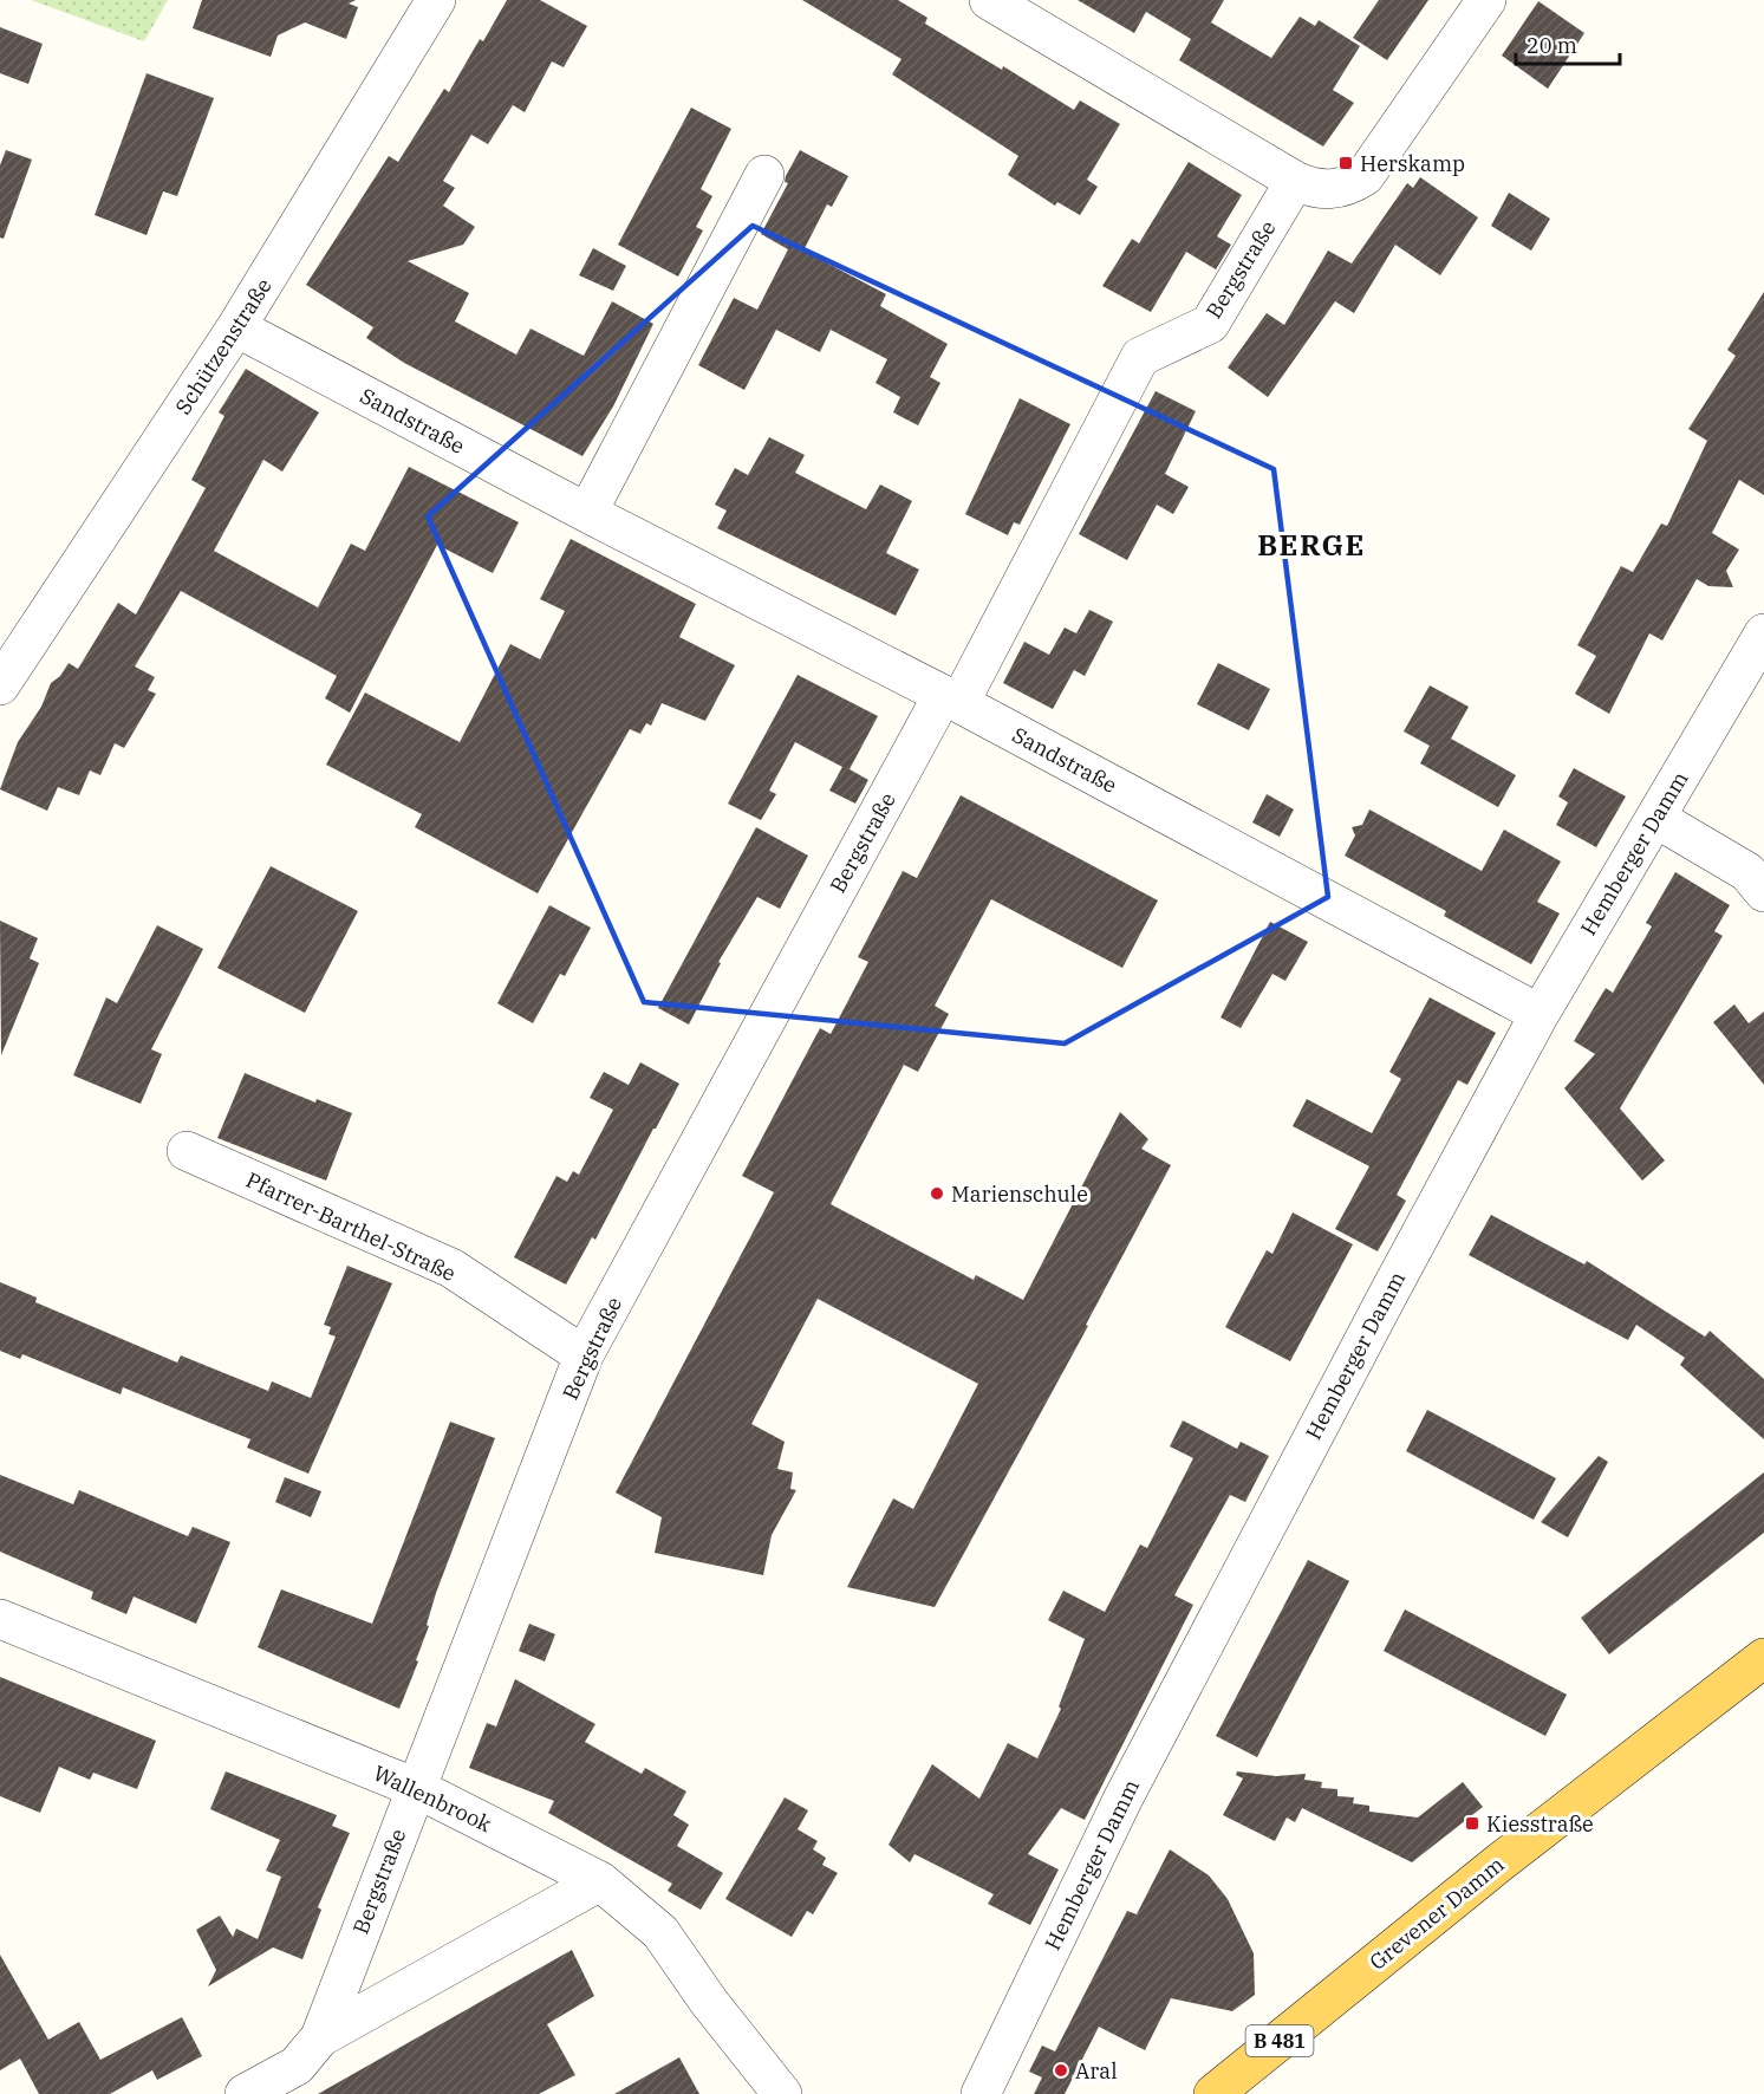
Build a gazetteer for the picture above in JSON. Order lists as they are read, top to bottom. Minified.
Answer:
{"streets":{"main road":["Grevener Damm","B 481"],"street":["Bergstraße","Schützenstraße","Sandstraße","Hemberger Damm","Pfarrer-Barthel-Straße","Wallenbrook"]},"crossings":[["Bergstraße","Sandstraße"],["Bergstraße","Pfarrer-Barthel-Straße"],["Bergstraße","Wallenbrook"],["Schützenstraße","Sandstraße"],["Sandstraße","Hemberger Damm"]],"districts":["BERGE"],"places":{"transit":["Herskamp","Kiesstraße"],"other":["Marienschule","Aral"]},"scale_bar":"20 m"}
